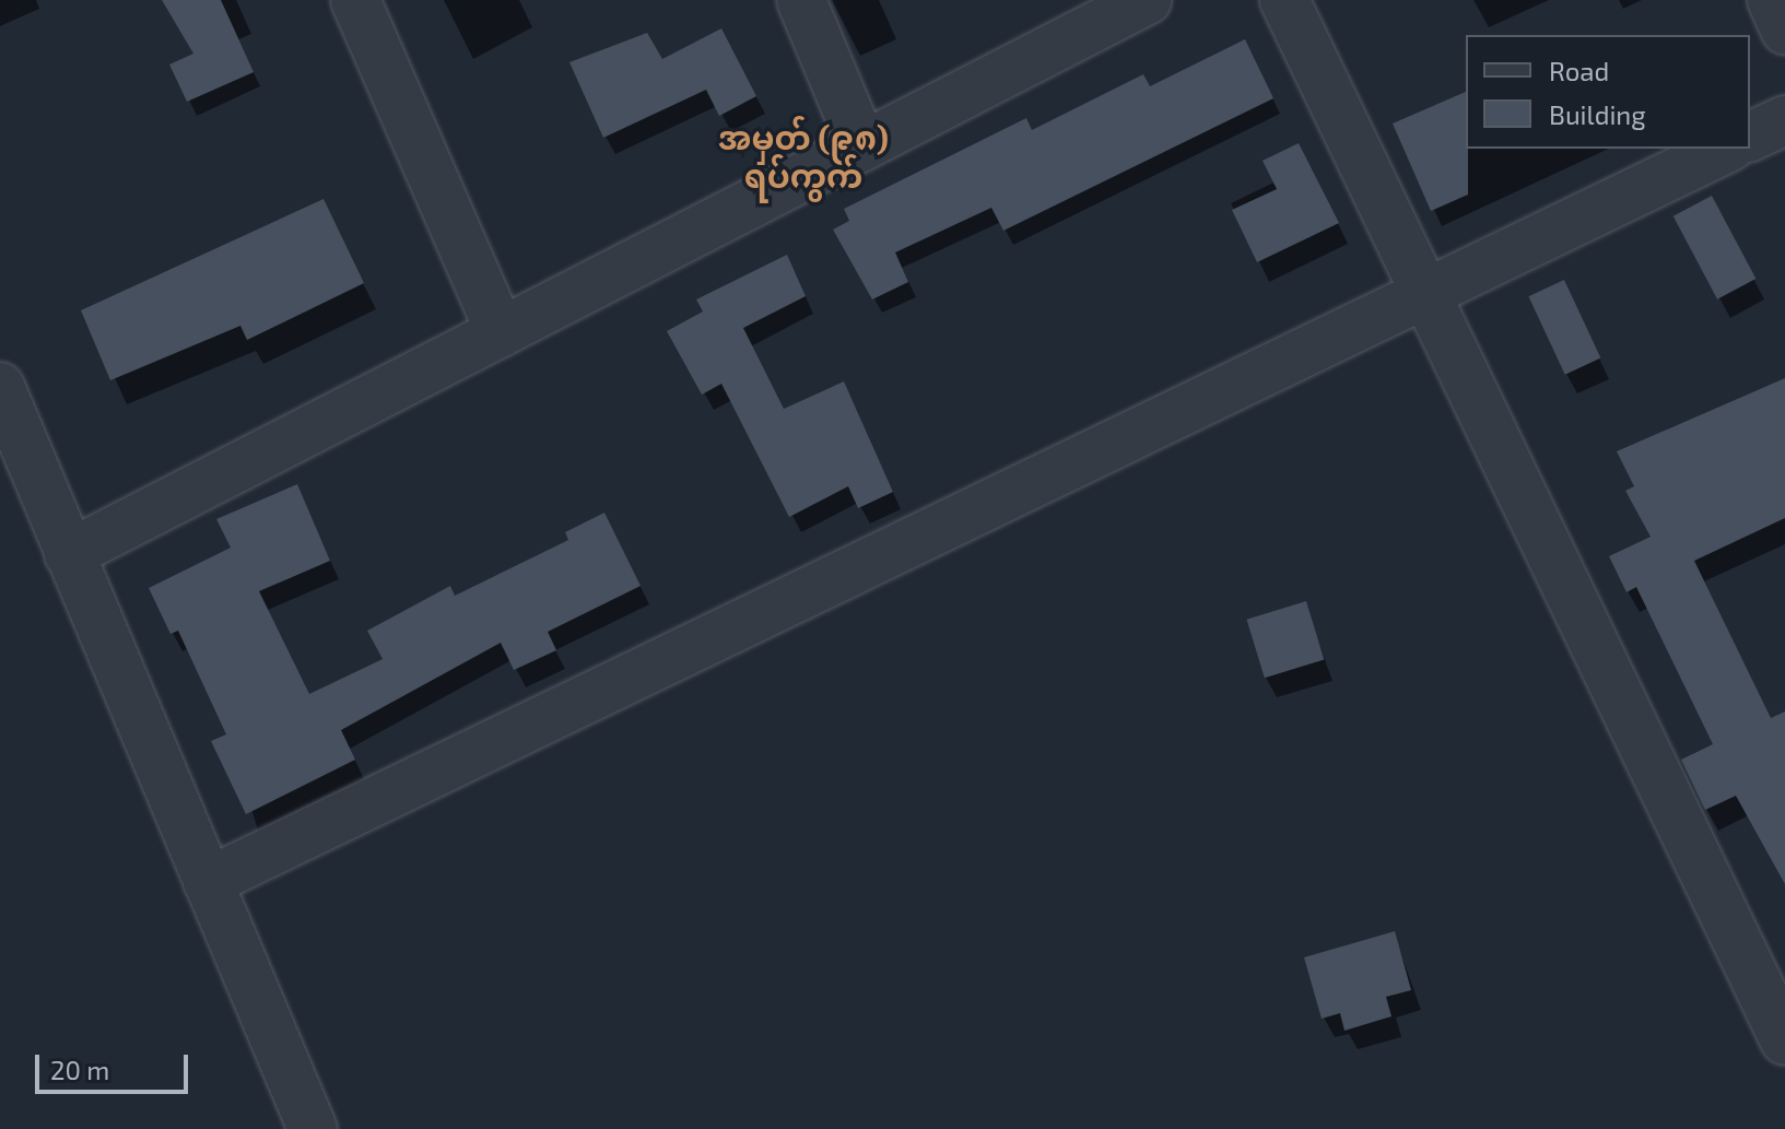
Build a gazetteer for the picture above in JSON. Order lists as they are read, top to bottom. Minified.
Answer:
{"districts":["အမှတ် (၉၈) ရပ်ကွက်"],"legend":["Road","Building"],"scale_bar":"20 m"}
